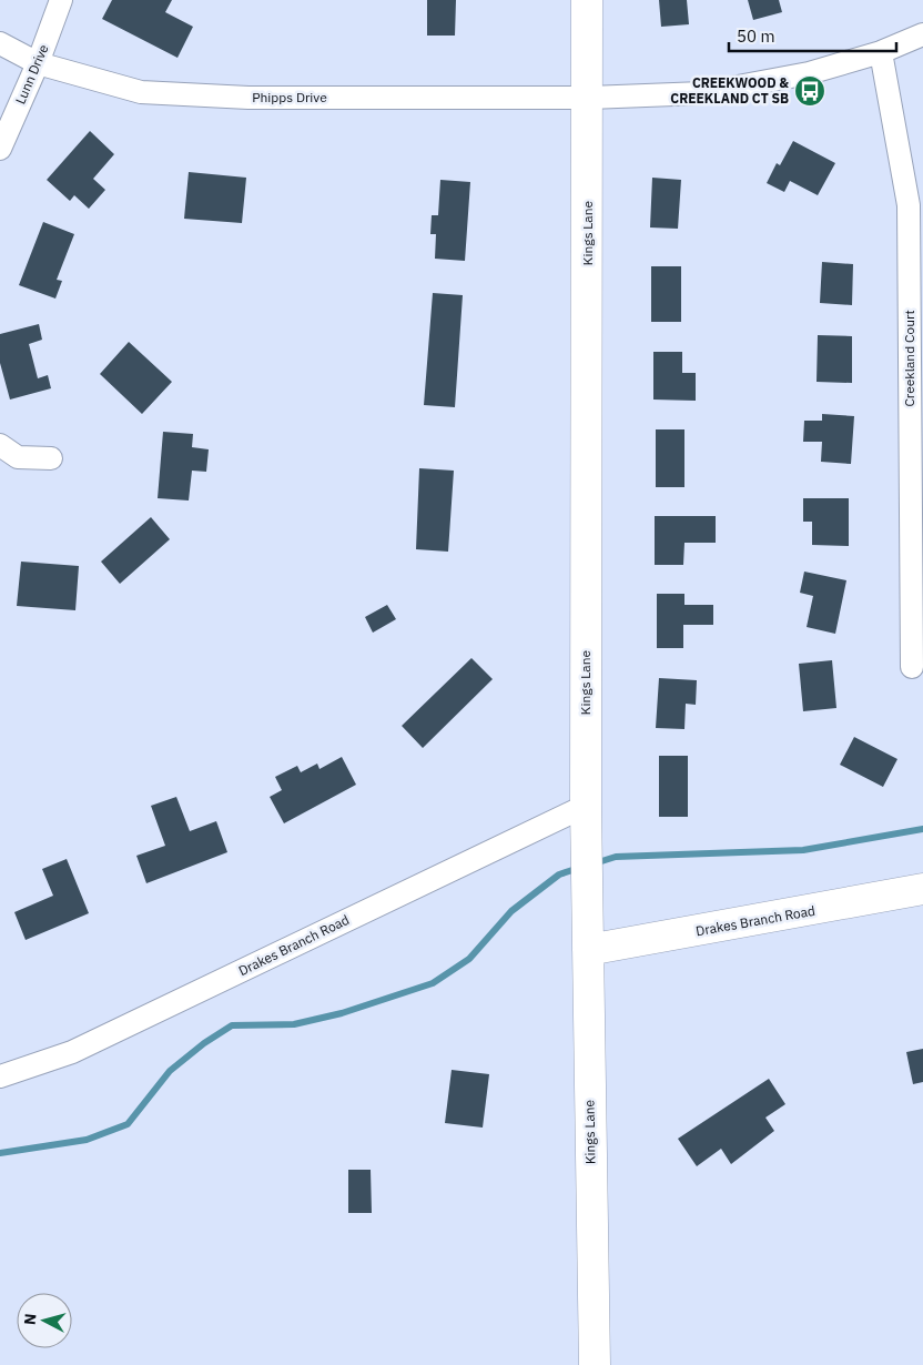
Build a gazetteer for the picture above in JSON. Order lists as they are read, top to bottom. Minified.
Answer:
{"streets":{"street":["Lunn Drive","Phipps Drive","Kings Lane","Creekland Court","Drakes Branch Road"]},"crossings":[["Lunn Drive","Phipps Drive"],["Phipps Drive","Kings Lane"],["Phipps Drive","Creekland Court"],["Kings Lane","Drakes Branch Road"]],"places":{"bus stop":["CREEKWOOD & CREEKLAND CT SB"]},"scale_bar":"50 m","north":"left"}
